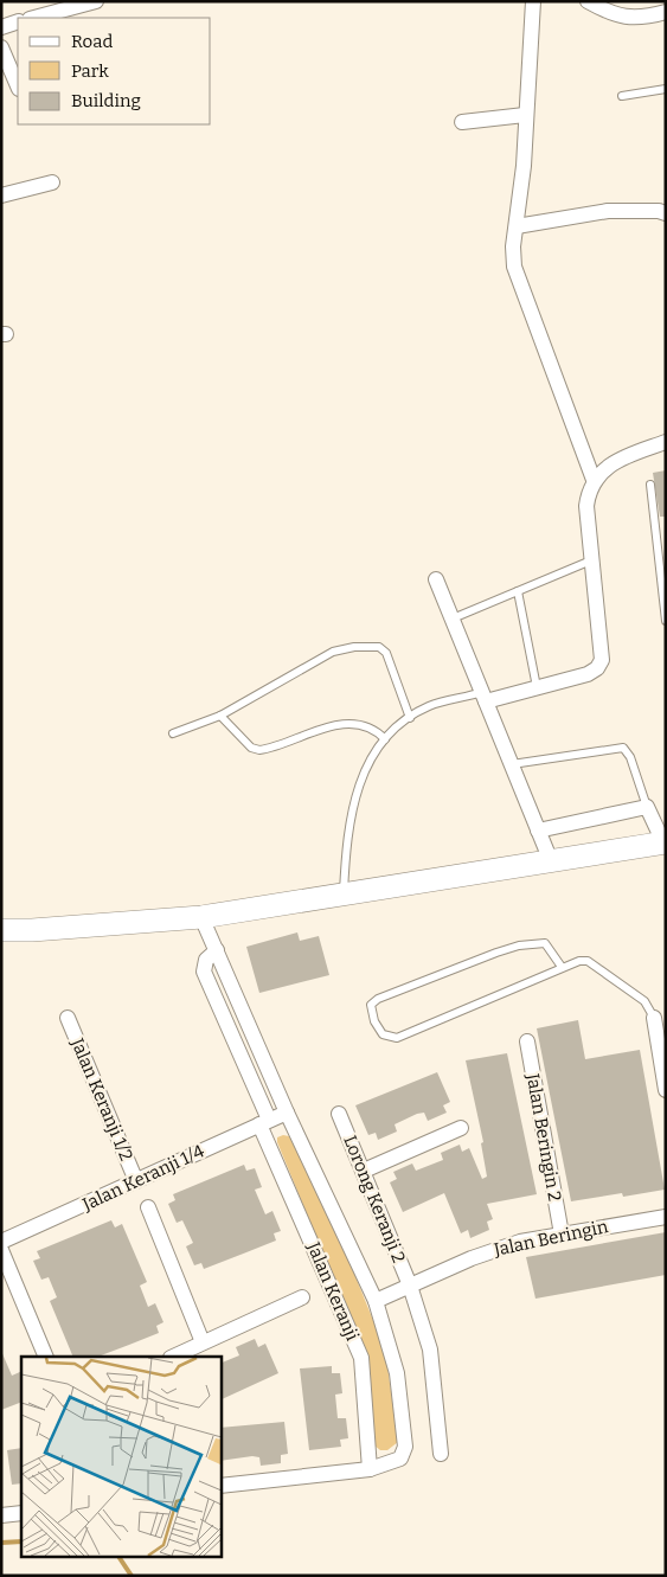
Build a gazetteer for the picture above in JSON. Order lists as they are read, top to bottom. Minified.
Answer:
{"streets":{"street":["Jalan Keranji 1/2","Jalan Beringin 2","Jalan Keranji 1/4","Lorong Keranji 2","Jalan Beringin","Jalan Keranji"]},"crossings":[["Jalan Keranji 1/2","Jalan Keranji 1/4"],["Jalan Beringin 2","Jalan Beringin"],["Jalan Keranji 1/4","Jalan Keranji"],["Lorong Keranji 2","Jalan Beringin"]],"legend":["Road","Park","Building"]}
